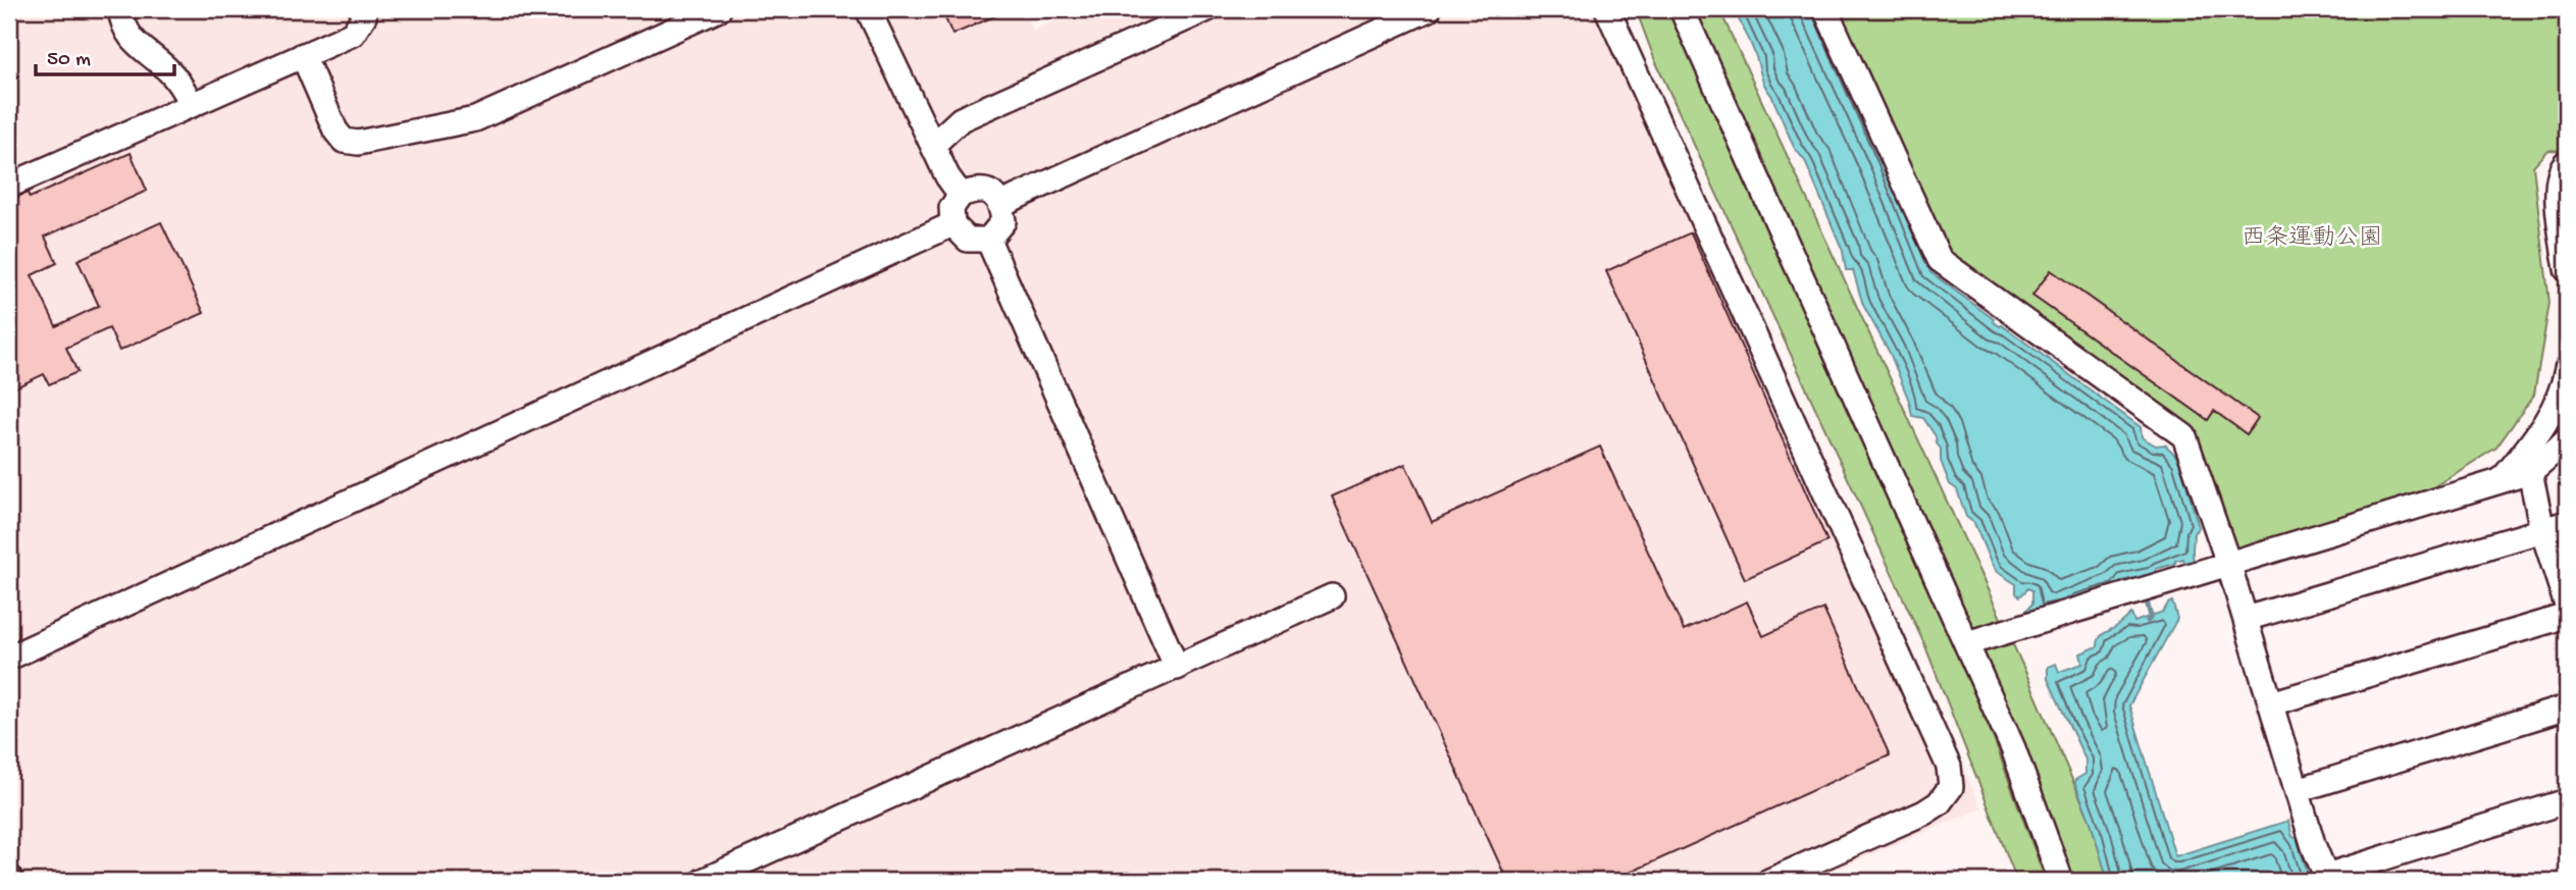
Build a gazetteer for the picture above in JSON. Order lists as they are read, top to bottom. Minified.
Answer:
{"parks":["西条運動公園"],"scale_bar":"50 m"}
